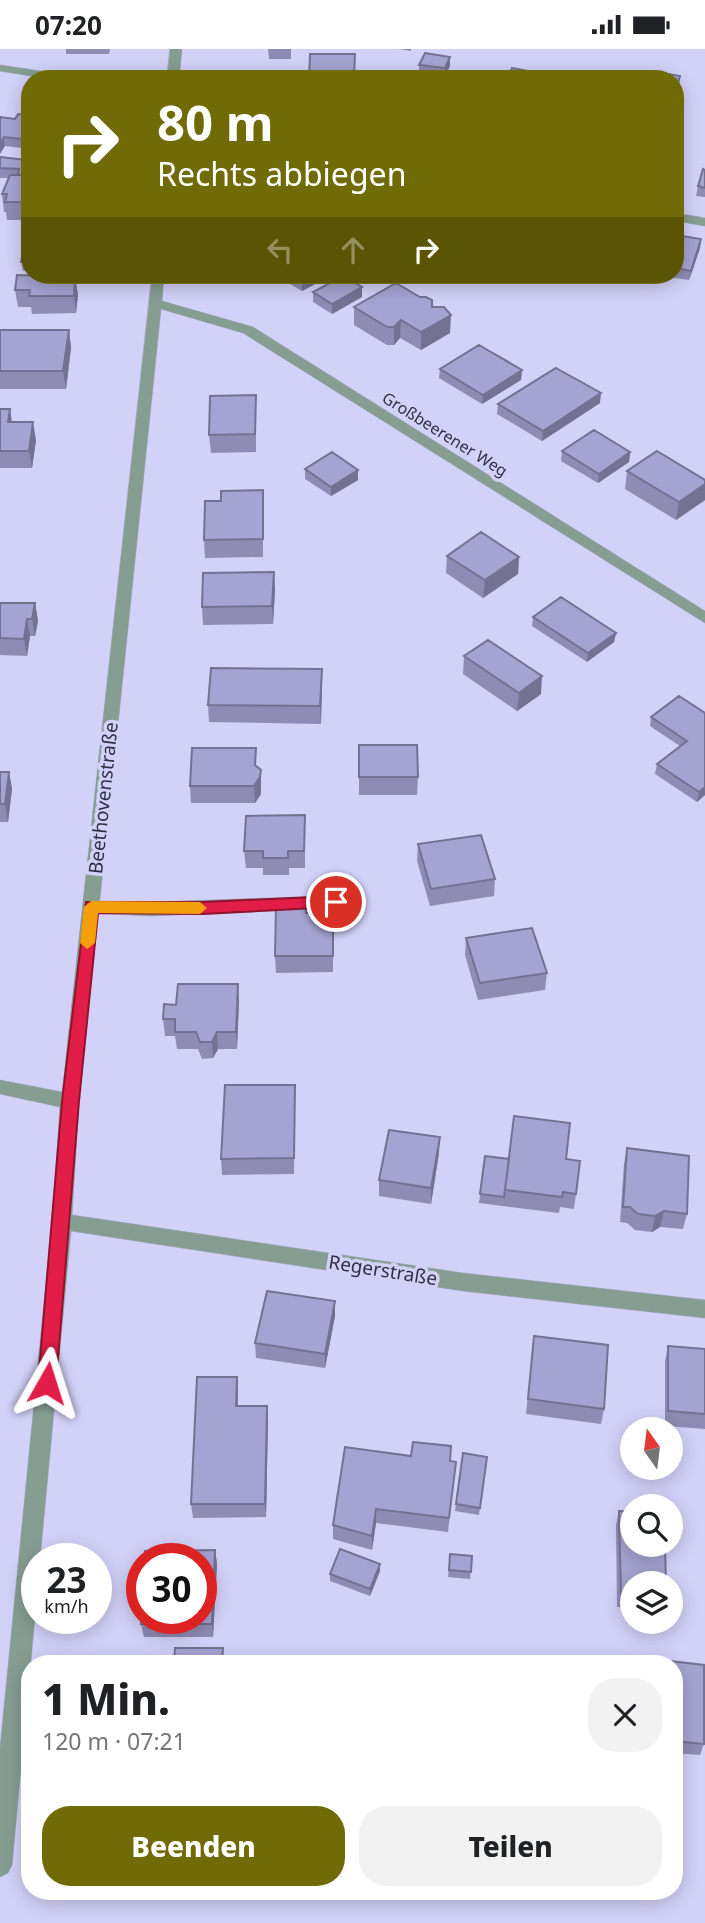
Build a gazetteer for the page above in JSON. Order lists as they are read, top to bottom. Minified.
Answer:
{"streets":{"street":["Großbeerener Weg","Beethovenstraße","Regerstraße"]},"crossings":[["Großbeerener Weg","Beethovenstraße"],["Beethovenstraße","Regerstraße"]],"north":"top","page":{"status":"07:20","turn":["80 m","Rechts abbiegen"],"speed":"23 km/h","limit":"30","heading":["1 Min.","120 m · 07:21"],"buttons":["Beenden","Teilen"]}}
